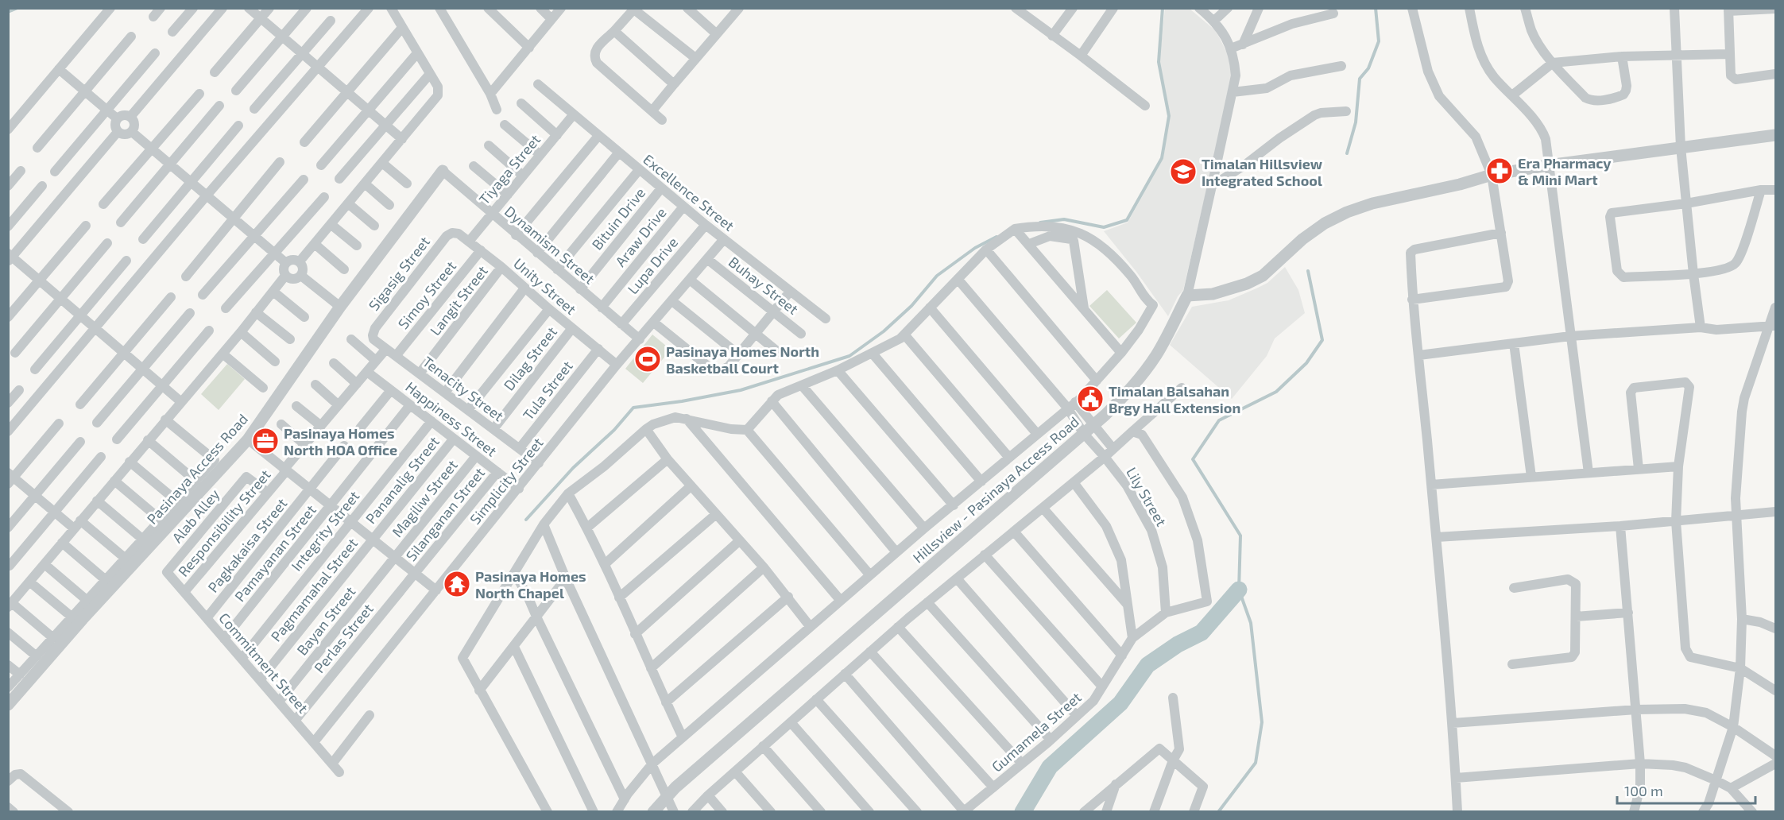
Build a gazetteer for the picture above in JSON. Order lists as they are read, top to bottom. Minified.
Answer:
{"streets":{"street":["Tiyaga Street","Excellence Street","Bituin Drive","Araw Drive","Dynamism Street","Lupa Drive","Sigasig Street","Buhay Street","Unity Street","Simoy Street","Langit Street","Dilag Street","Tenacity Street","Tula Street","Happiness Street","Pasinaya Access Road","Pananalig Street","Simplicity Street","Hillsview - Pasinaya Access Road","Lily Street","Magiliw Street","Silanganan Street","Alab Alley","Responsibility Street","Integrity Street","Pagkakaisa Street","Pamayanan Street","Pagmamahal Street","Bayan Street","Perlas Street","Commitment Street","Gumamela Street"]},"crossings":[["Tiyaga Street","Excellence Street"],["Tiyaga Street","Dynamism Street"],["Tiyaga Street","Unity Street"],["Excellence Street","Bituin Drive"],["Excellence Street","Araw Drive"],["Excellence Street","Lupa Drive"],["Excellence Street","Simplicity Street"],["Bituin Drive","Dynamism Street"],["Araw Drive","Dynamism Street"],["Dynamism Street","Lupa Drive"],["Dynamism Street","Pasinaya Access Road"],["Dynamism Street","Simplicity Street"],["Sigasig Street","Unity Street"],["Sigasig Street","Tenacity Street"],["Buhay Street","Simplicity Street"],["Unity Street","Simoy Street"],["Unity Street","Langit Street"],["Unity Street","Dilag Street"],["Unity Street","Tula Street"],["Unity Street","Simplicity Street"],["Simoy Street","Tenacity Street"],["Langit Street","Tenacity Street"],["Dilag Street","Tenacity Street"],["Tenacity Street","Tula Street"],["Tenacity Street","Simplicity Street"],["Tenacity Street","Responsibility Street"],["Happiness Street","Pananalig Street"],["Happiness Street","Simplicity Street"],["Happiness Street","Magiliw Street"],["Happiness Street","Silanganan Street"],["Happiness Street","Responsibility Street"],["Happiness Street","Integrity Street"],["Happiness Street","Pamayanan Street"],["Pananalig Street","Pagmamahal Street"],["Simplicity Street","Commitment Street"],["Hillsview - Pasinaya Access Road","Lily Street"],["Lily Street","Gumamela Street"],["Magiliw Street","Bayan Street"],["Silanganan Street","Perlas Street"],["Alab Alley","Responsibility Street"],["Alab Alley","Commitment Street"],["Responsibility Street","Commitment Street"],["Integrity Street","Commitment Street"],["Pagkakaisa Street","Commitment Street"],["Pamayanan Street","Commitment Street"],["Pagmamahal Street","Commitment Street"],["Bayan Street","Commitment Street"],["Perlas Street","Commitment Street"]],"places":{"pharmacy":["Era Pharmacy & Mini Mart"],"school or university":["Timalan Hillsview Integrated School"],"sports":["Pasinaya Homes North Basketball Court"],"public building":["Timalan Balsahan Brgy Hall Extension"],"office":["Pasinaya Homes North HOA Office"],"temple":["Pasinaya Homes North Chapel"]},"scale_bar":"100 m"}
